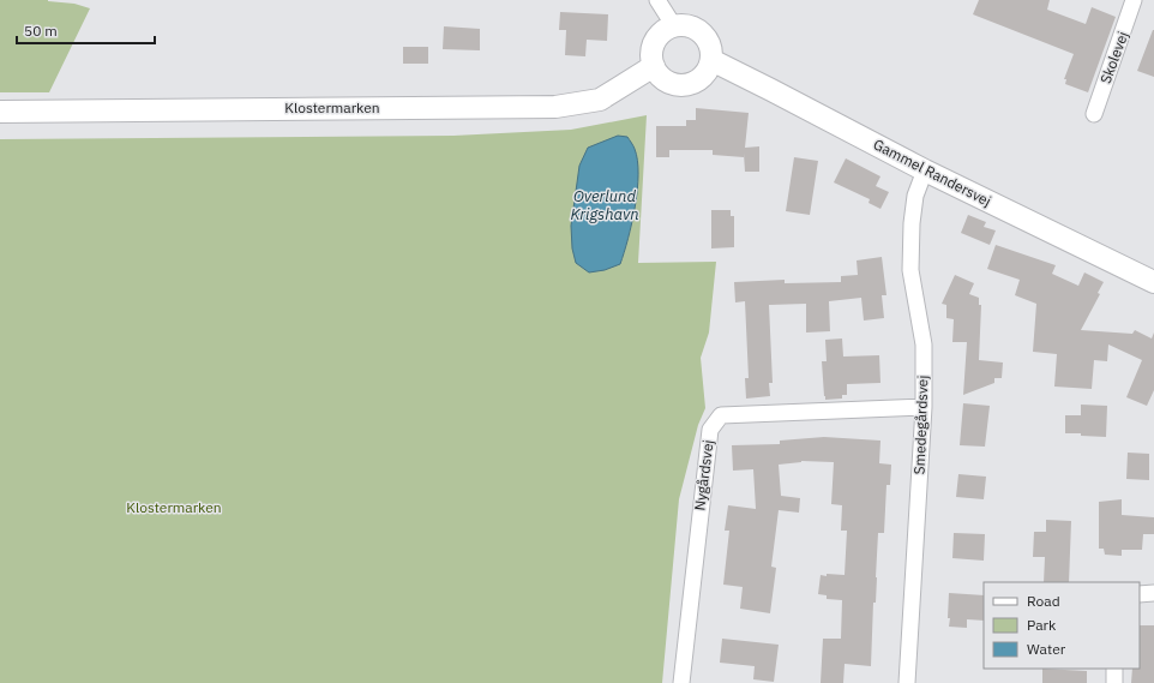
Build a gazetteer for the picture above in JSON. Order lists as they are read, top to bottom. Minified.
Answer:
{"streets":{"street":["Skolevej","Klostermarken","Gammel Randersvej","Smedegårdsvej","Nygårdsvej"]},"crossings":[["Klostermarken","Gammel Randersvej"],["Gammel Randersvej","Smedegårdsvej"],["Smedegårdsvej","Nygårdsvej"]],"water":["Overlund Krigshavn"],"parks":["Klostermarken"],"legend":["Road","Park","Water"],"scale_bar":"50 m"}
